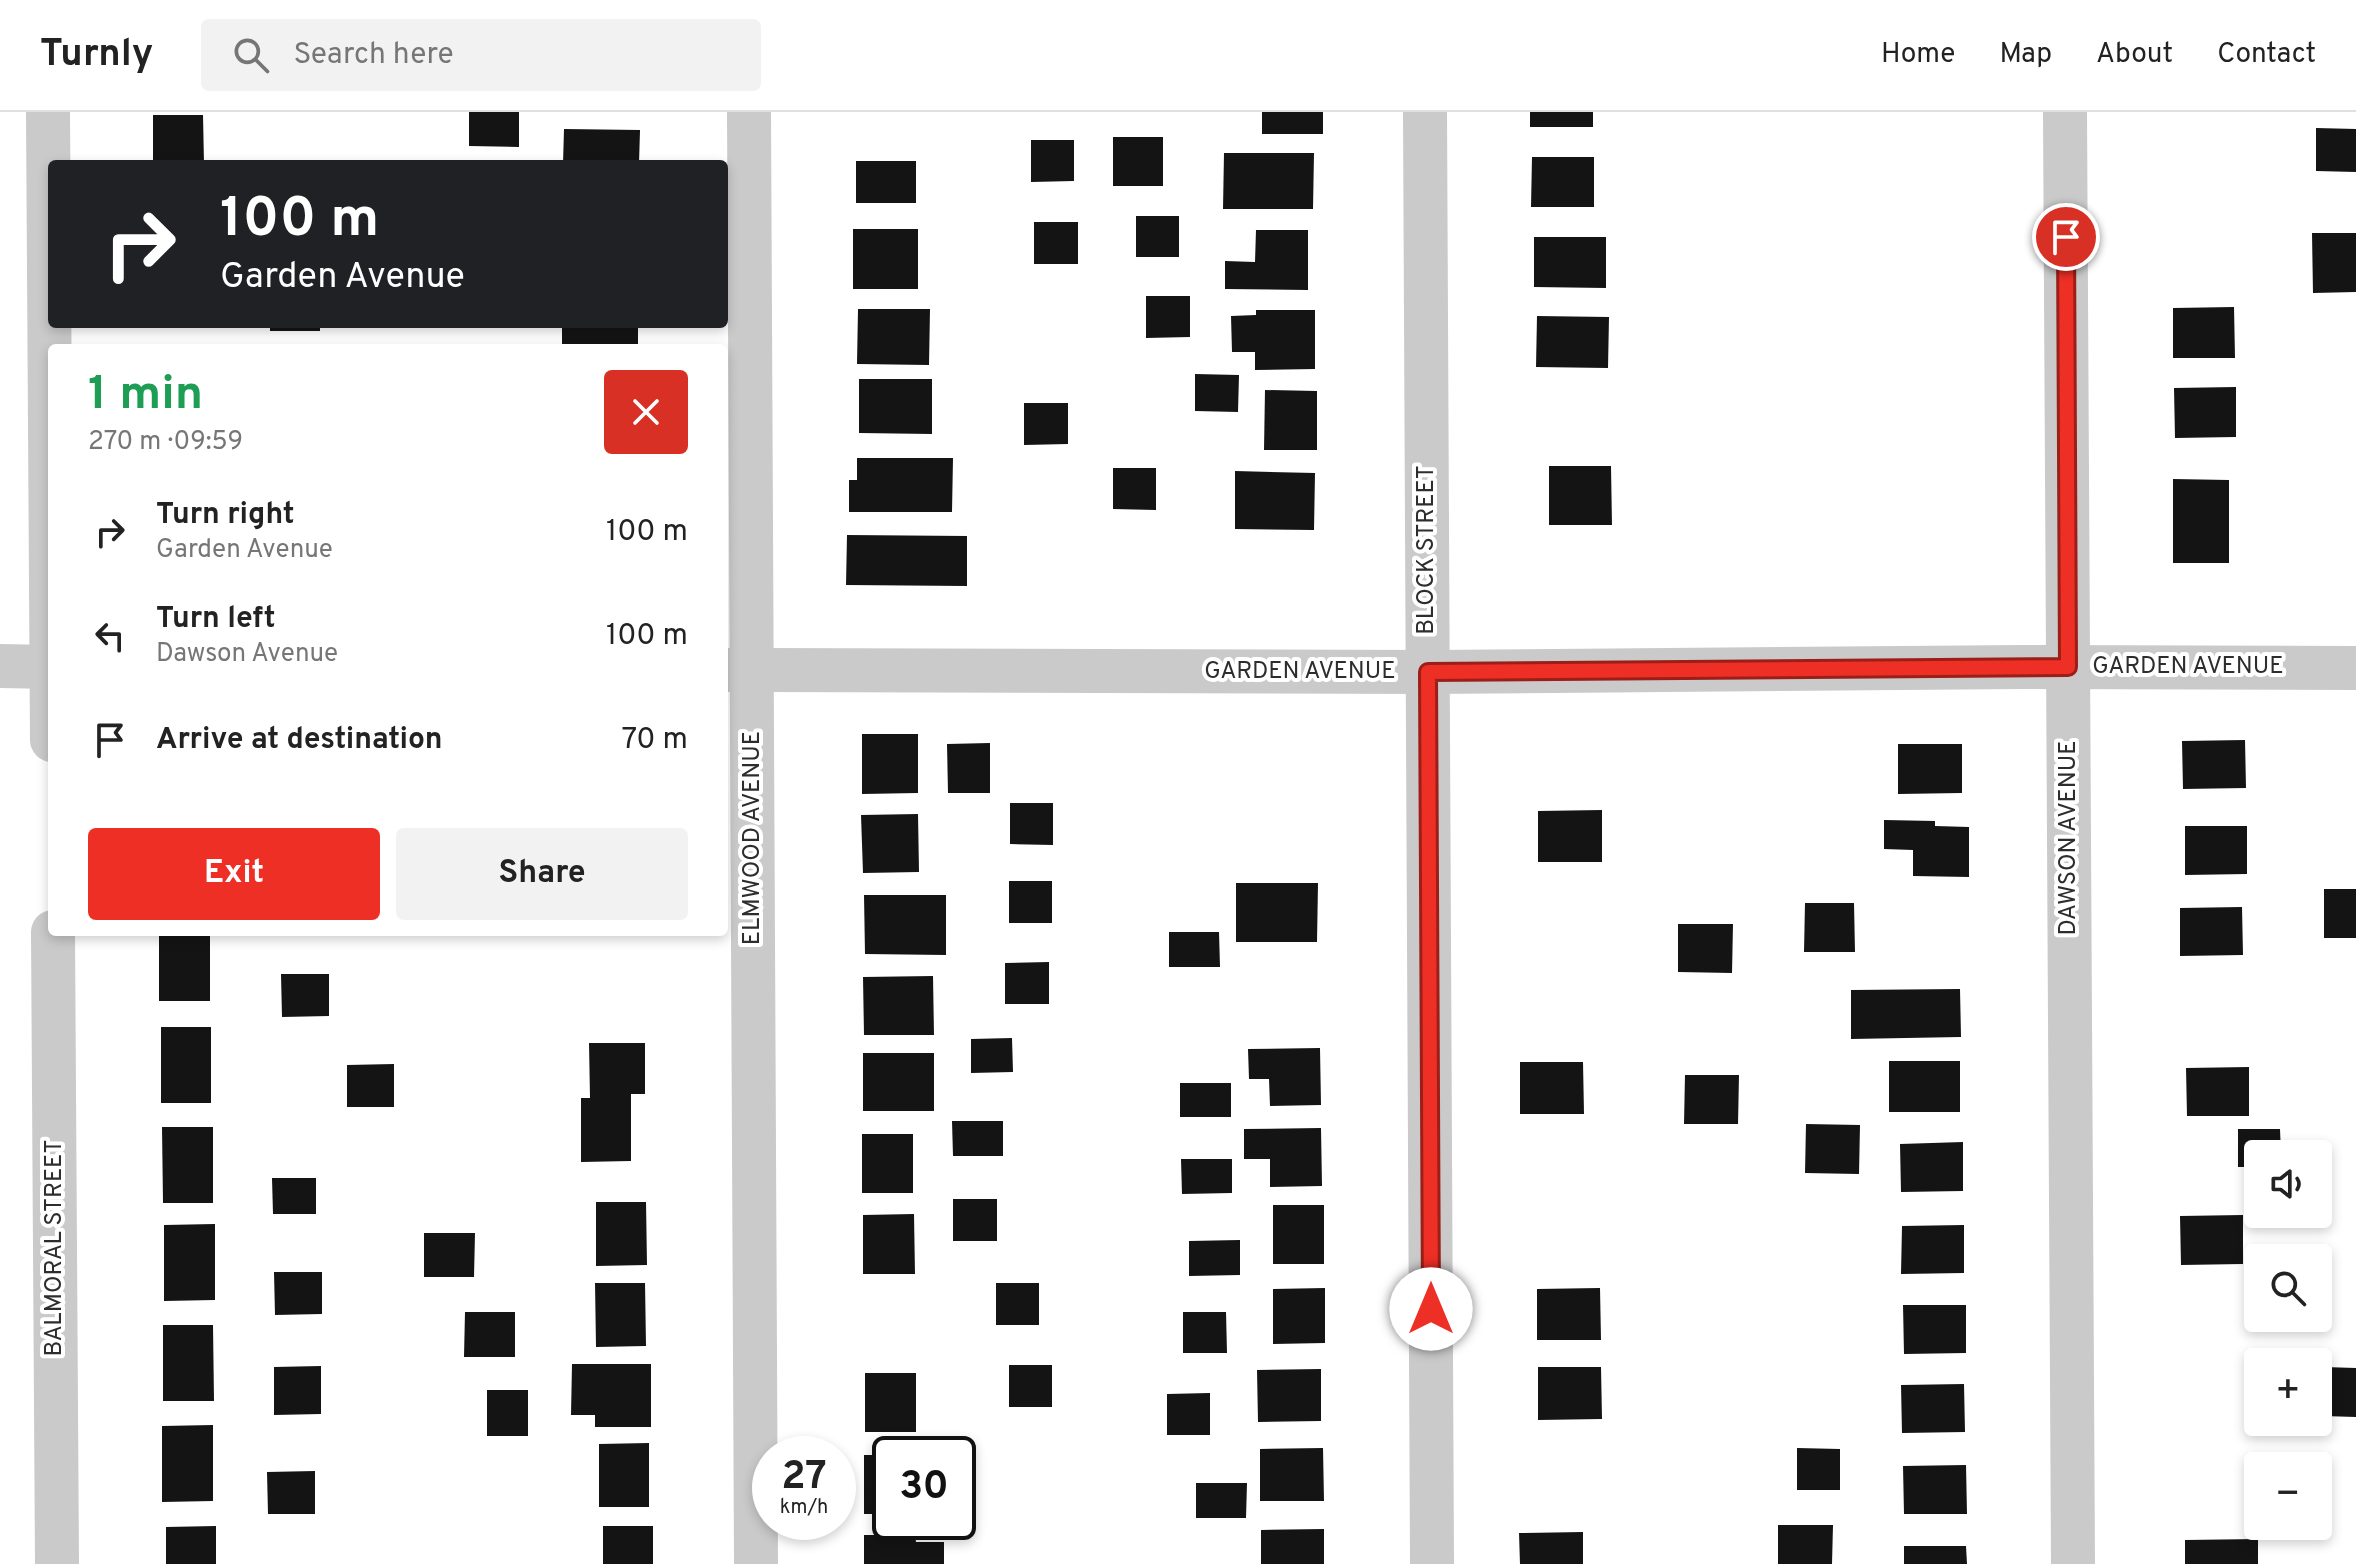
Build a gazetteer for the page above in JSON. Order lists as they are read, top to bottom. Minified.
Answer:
{"streets":{"street":["BLOCK STREET","GARDEN AVENUE","ELMWOOD AVENUE","DAWSON AVENUE","BALMORAL STREET"]},"crossings":[["BLOCK STREET","GARDEN AVENUE"],["GARDEN AVENUE","ELMWOOD AVENUE"],["GARDEN AVENUE","DAWSON AVENUE"]],"page":{"header":"Turnly","search":"Search here","nav":["Home","Map","About","Contact"],"turn":["100 m","Garden Avenue"],"heading":["1 min","270 m · 09:59"],"list":[{"name":"Turn right","note":"Garden Avenue","value":"100 m"},{"name":"Turn left","note":"Dawson Avenue","value":"100 m"},{"name":"Arrive at destination","value":"70 m"}],"buttons":["Exit","Share"],"map_buttons":["+","−"],"speed":"27 km/h","limit":"30"}}
